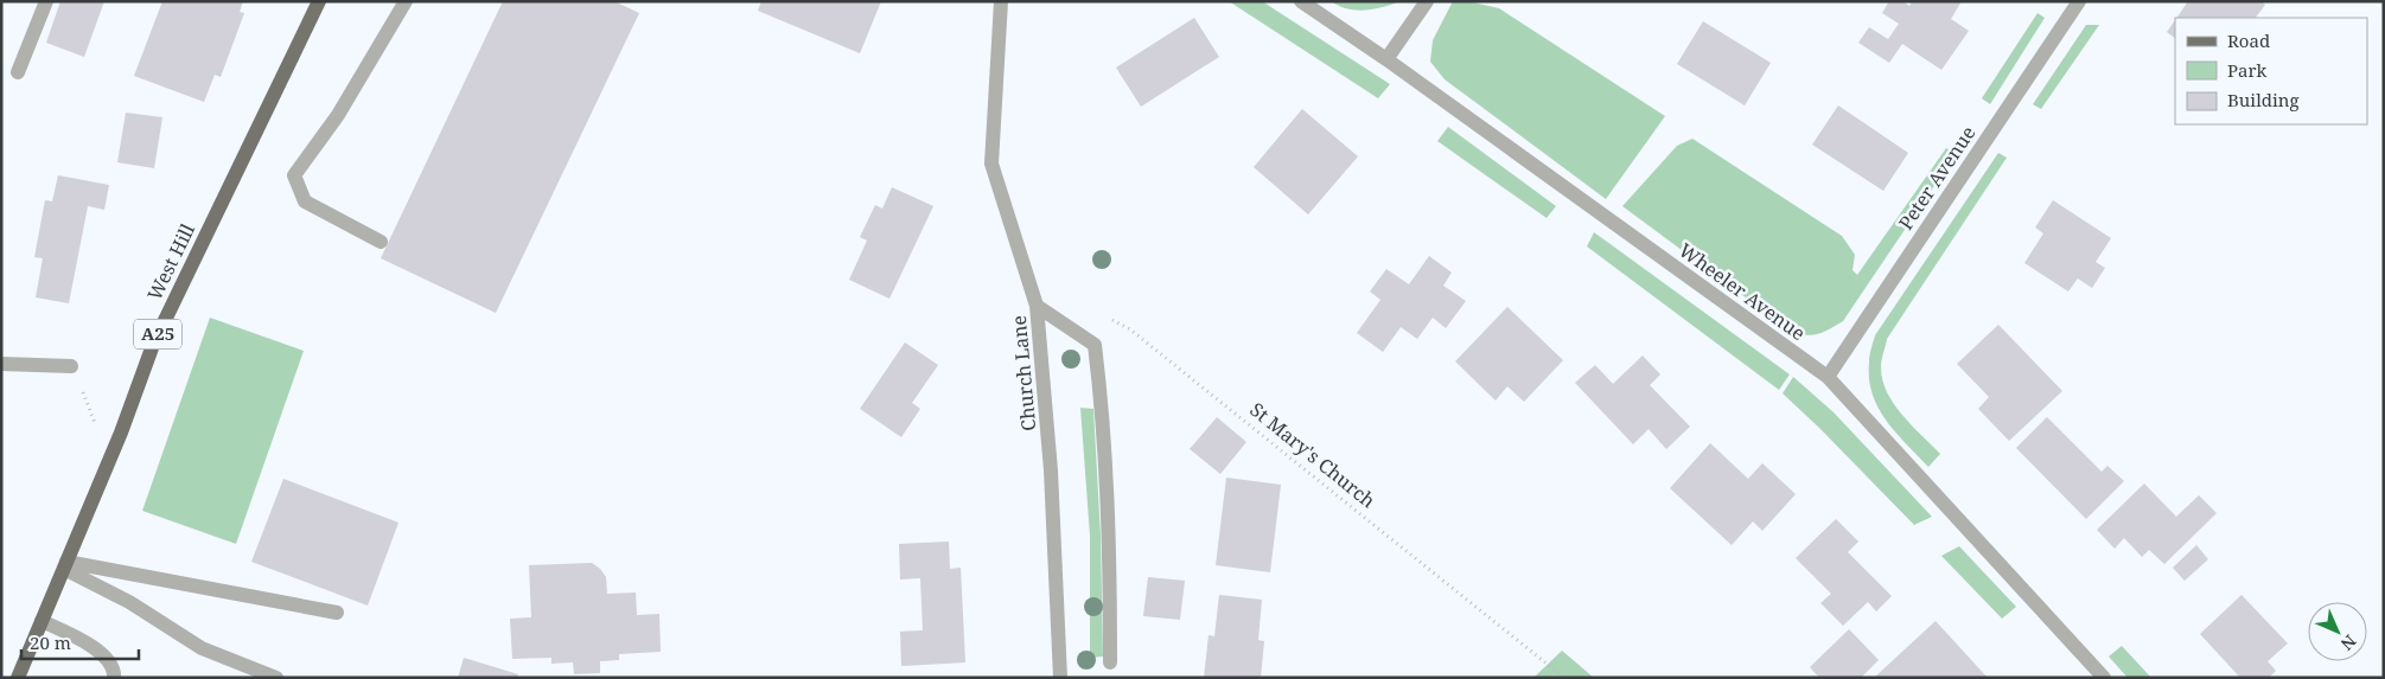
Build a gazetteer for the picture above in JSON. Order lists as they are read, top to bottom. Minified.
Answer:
{"streets":{"main road":["West Hill","A25"],"street":["Peter Avenue","Wheeler Avenue","Church Lane"],"path":["St Mary's Church"]},"crossings":[["Peter Avenue","Wheeler Avenue"]],"legend":["Road","Park","Building"],"scale_bar":"20 m","north":"bottom right"}
